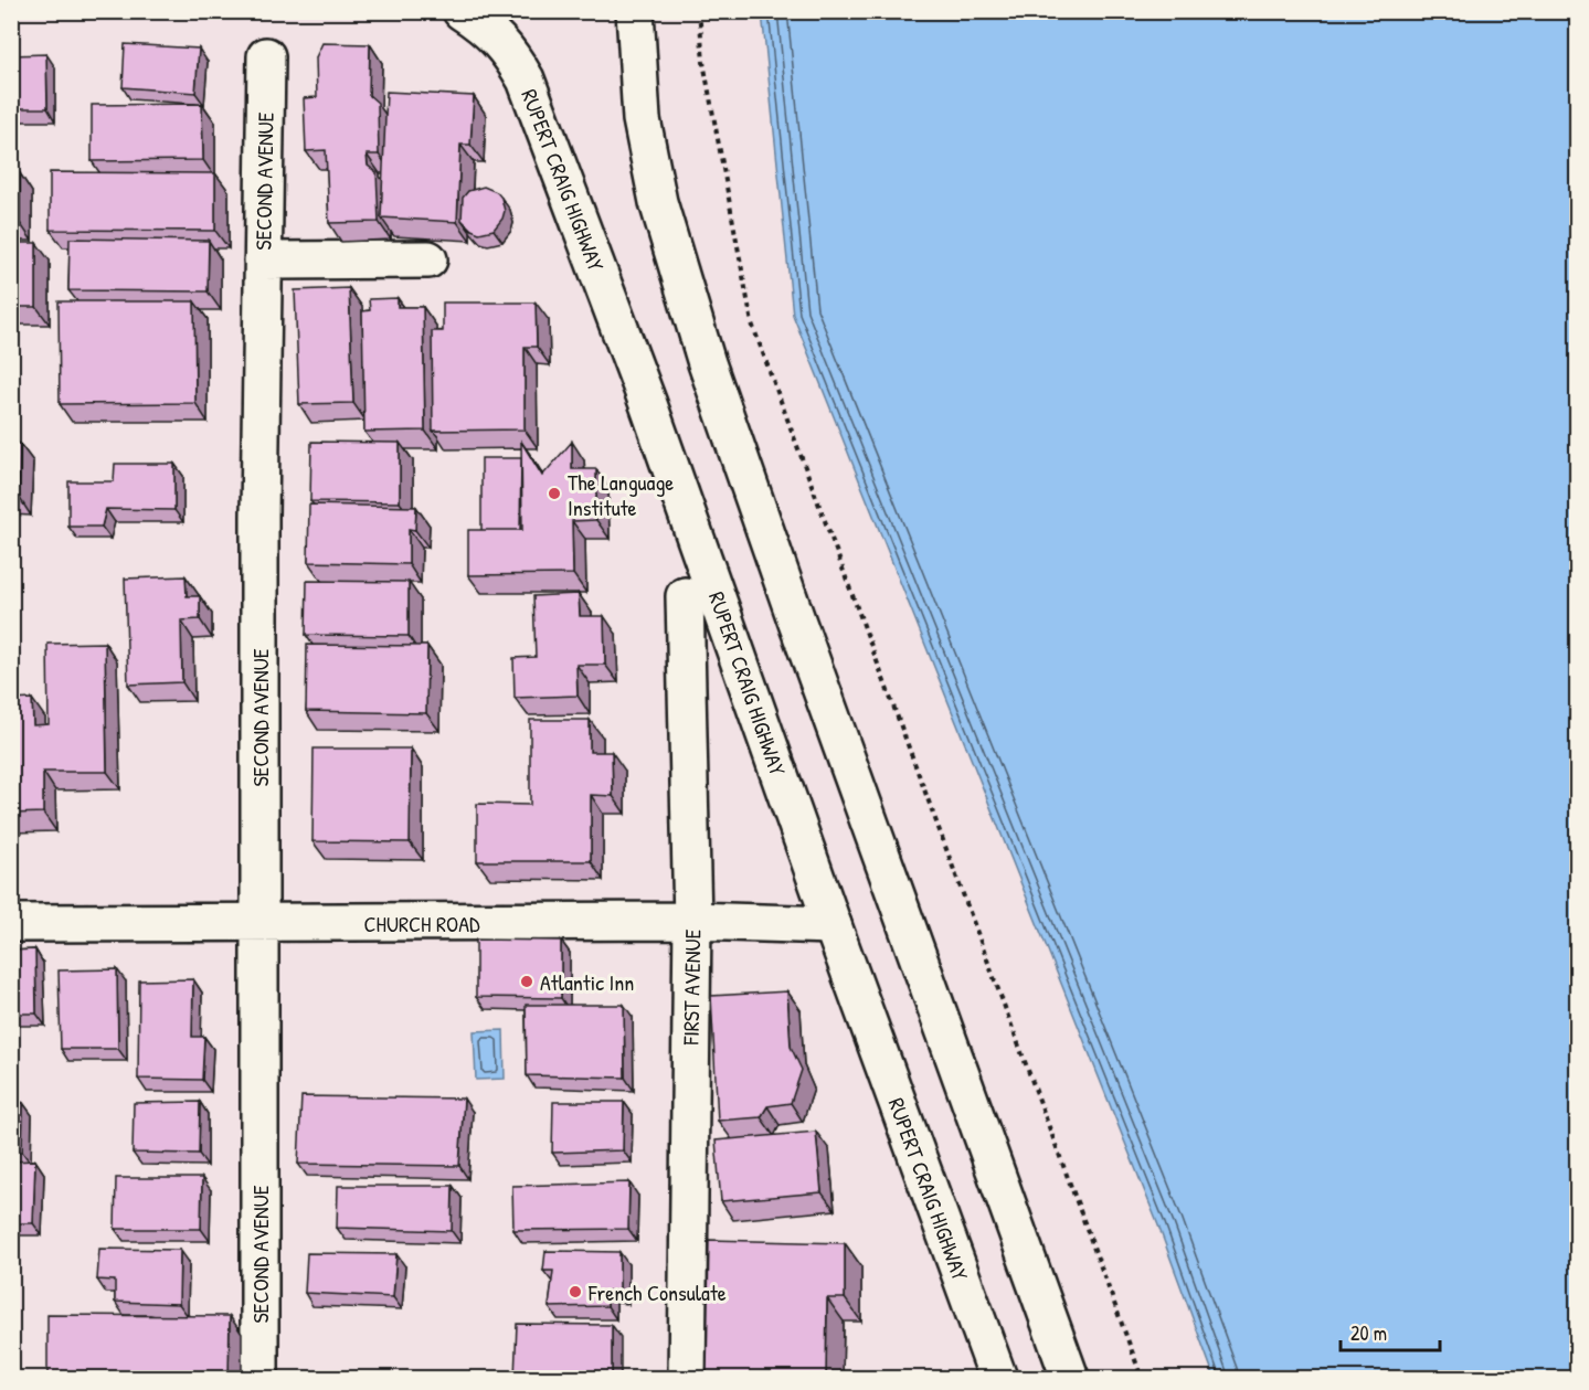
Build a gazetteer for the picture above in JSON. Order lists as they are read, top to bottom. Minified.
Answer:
{"streets":{"street":["RUPERT CRAIG HIGHWAY","SECOND AVENUE","CHURCH ROAD","FIRST AVENUE"]},"crossings":[["RUPERT CRAIG HIGHWAY","CHURCH ROAD"],["SECOND AVENUE","CHURCH ROAD"],["CHURCH ROAD","FIRST AVENUE"]],"places":["The Language Institute","Atlantic Inn","French Consulate"],"scale_bar":"20 m"}
